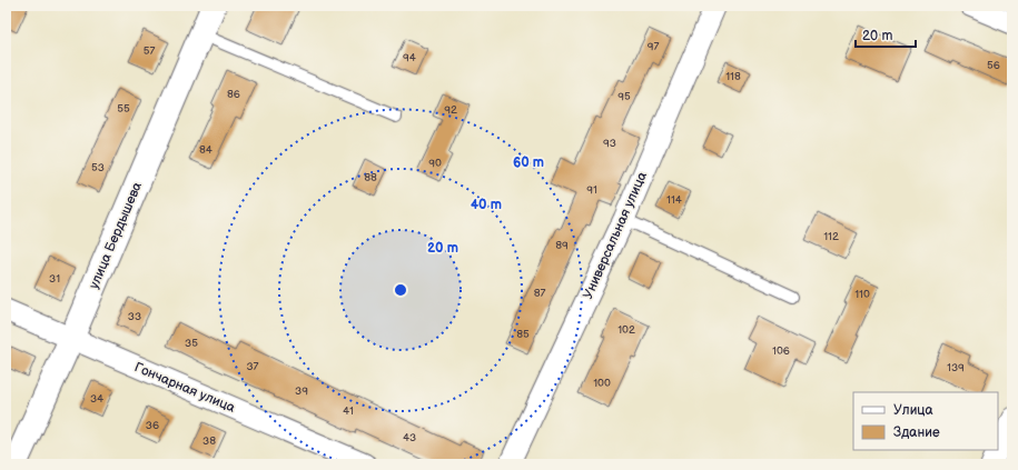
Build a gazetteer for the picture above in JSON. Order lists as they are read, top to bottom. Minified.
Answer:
{"streets":{"street":["улица Бердышева","Универсальная улица","Гончарная улица"]},"crossings":[["улица Бердышева","Гончарная улица"]],"house_numbers":["97","57","94","56","118","86","95","55","92","93","84","90","53","88","91","114","112","89","31","87","110","33","102","85","35","106","37","139","100","39","34","41","36","43","38"],"legend":["Улица","Здание"],"scale_bar":"20 m","rings":["60 m","40 m","20 m"]}
